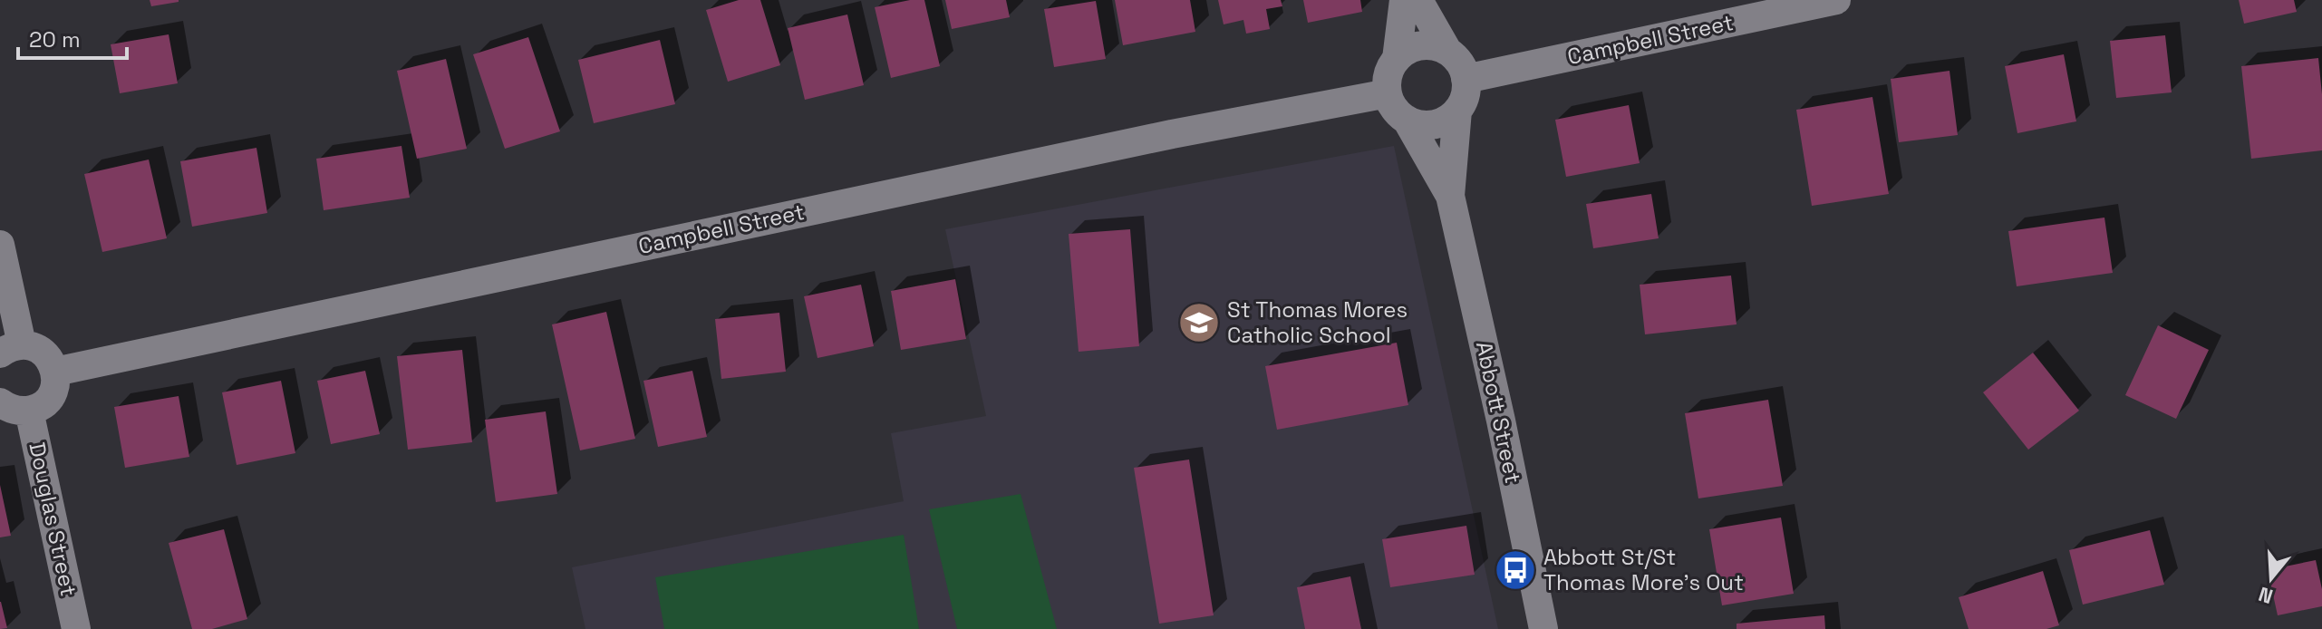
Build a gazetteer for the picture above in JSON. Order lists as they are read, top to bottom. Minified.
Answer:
{"streets":{"street":["Campbell Street","Abbott Street","Douglas Street"]},"crossings":[["Campbell Street","Abbott Street"]],"places":{"school or university":["St Thomas Mores Catholic School"],"bus stop":["Abbott St/St Thomas More's Out"]},"scale_bar":"20 m","north":"bottom"}
